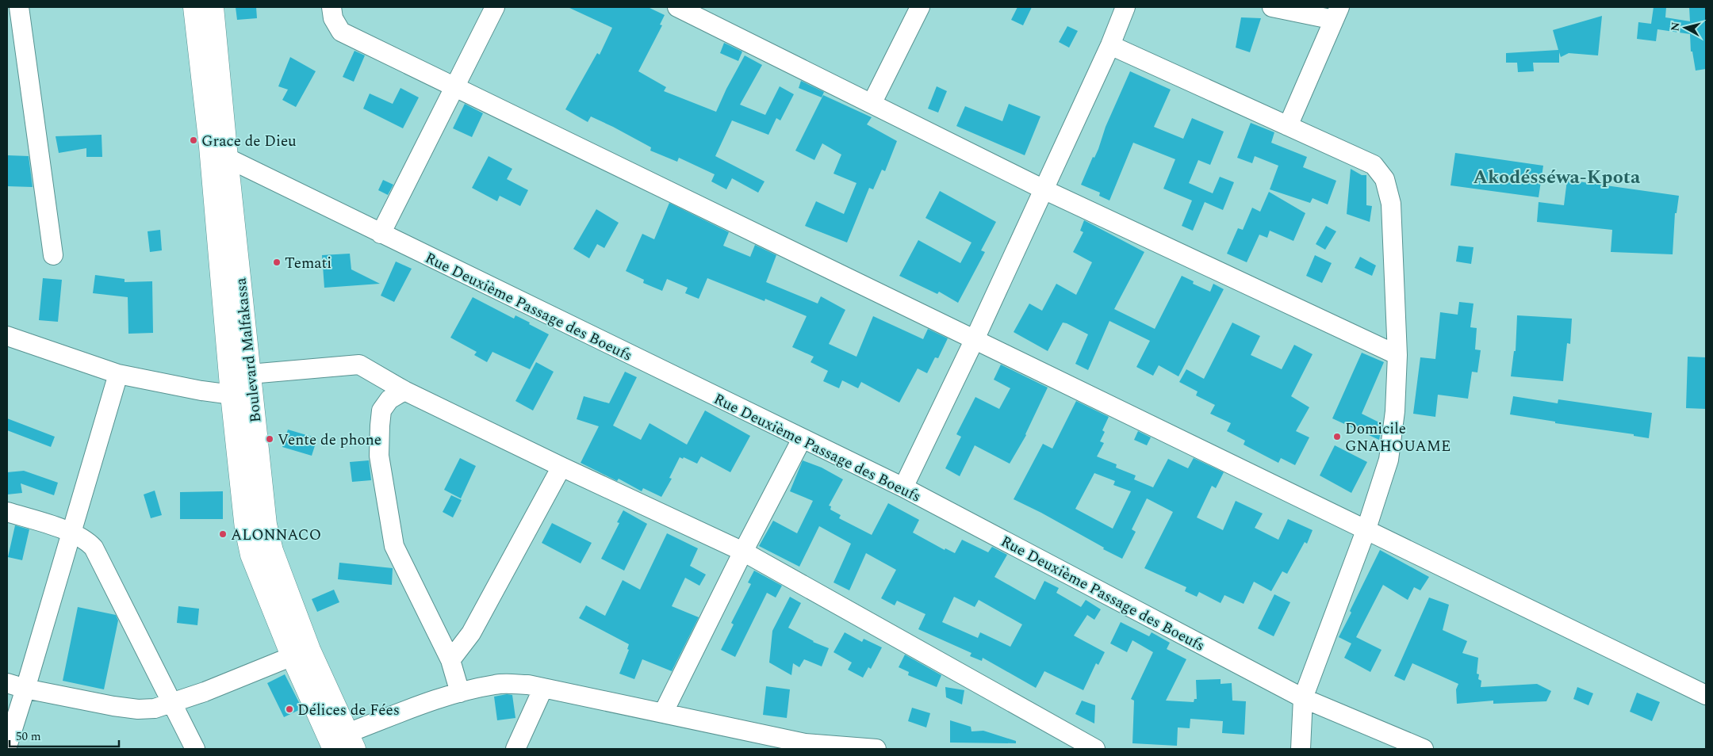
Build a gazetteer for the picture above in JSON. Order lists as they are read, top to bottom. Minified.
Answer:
{"streets":{"main road":["Boulevard Malfakassa"],"street":["Rue Deuxième Passage des Boeufs"]},"crossings":[["Rue Deuxième Passage des Boeufs","Boulevard Malfakassa"]],"districts":["Akodésséwa-Kpota"],"places":["Grace de Dieu","Temati","Domicile GNAHOUAME","Vente de phone","ALONNACO","Délices de Fées"],"scale_bar":"50 m","north":"left"}
